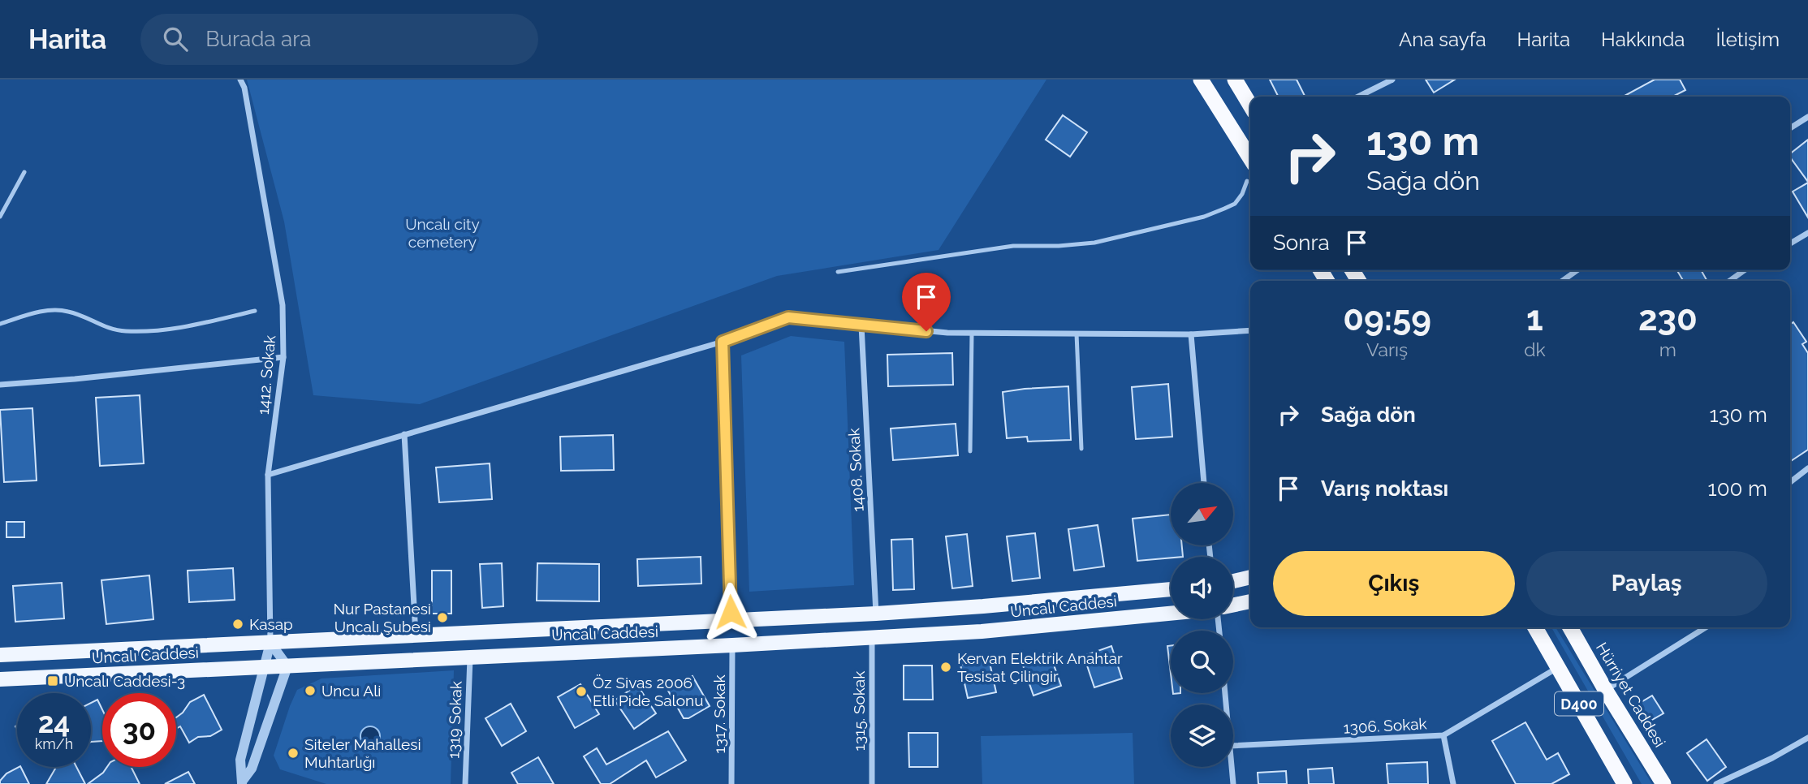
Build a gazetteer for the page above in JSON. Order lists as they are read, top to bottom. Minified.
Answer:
{"streets":{"highway":["Hürriyet Caddesi","D400"],"main road":["Uncalı Caddesi"],"street":["1412. Sokak","1408. Sokak","1315. Sokak","1317. Sokak","1319 Sokak","1306. Sokak"]},"crossings":[["1412. Sokak","Uncalı Caddesi"],["1408. Sokak","Uncalı Caddesi"],["Uncalı Caddesi","1315. Sokak"],["Uncalı Caddesi","1317. Sokak"],["Uncalı Caddesi","1319 Sokak"],["D400","1306. Sokak"]],"parks":["Uncalı city cemetery"],"places":{"other":["Nur Pastanesi Uncalı Şubesi","Kasap","Kervan Elektrik Anahtar Tesisat Çilingir","Uncu Ali","Öz Sivas 2006 Etli Pide Salonu","Siteler Mahallesi Muhtarlığı"],"transit":["Uncalı Caddesi-3"]},"north":"top right","page":{"header":"Harita","search":"Burada ara","nav":["Ana sayfa","Harita","Hakkında","İletişim"],"turn":["130 m","Sağa dön"],"then":"Sonra","eta":["09:59","Varış","1","dk","230","m"],"list":[{"name":"Sağa dön","value":"130 m"},{"name":"Varış noktası","value":"100 m"}],"buttons":["Çıkış","Paylaş"],"speed":"24 km/h","limit":"30"}}
